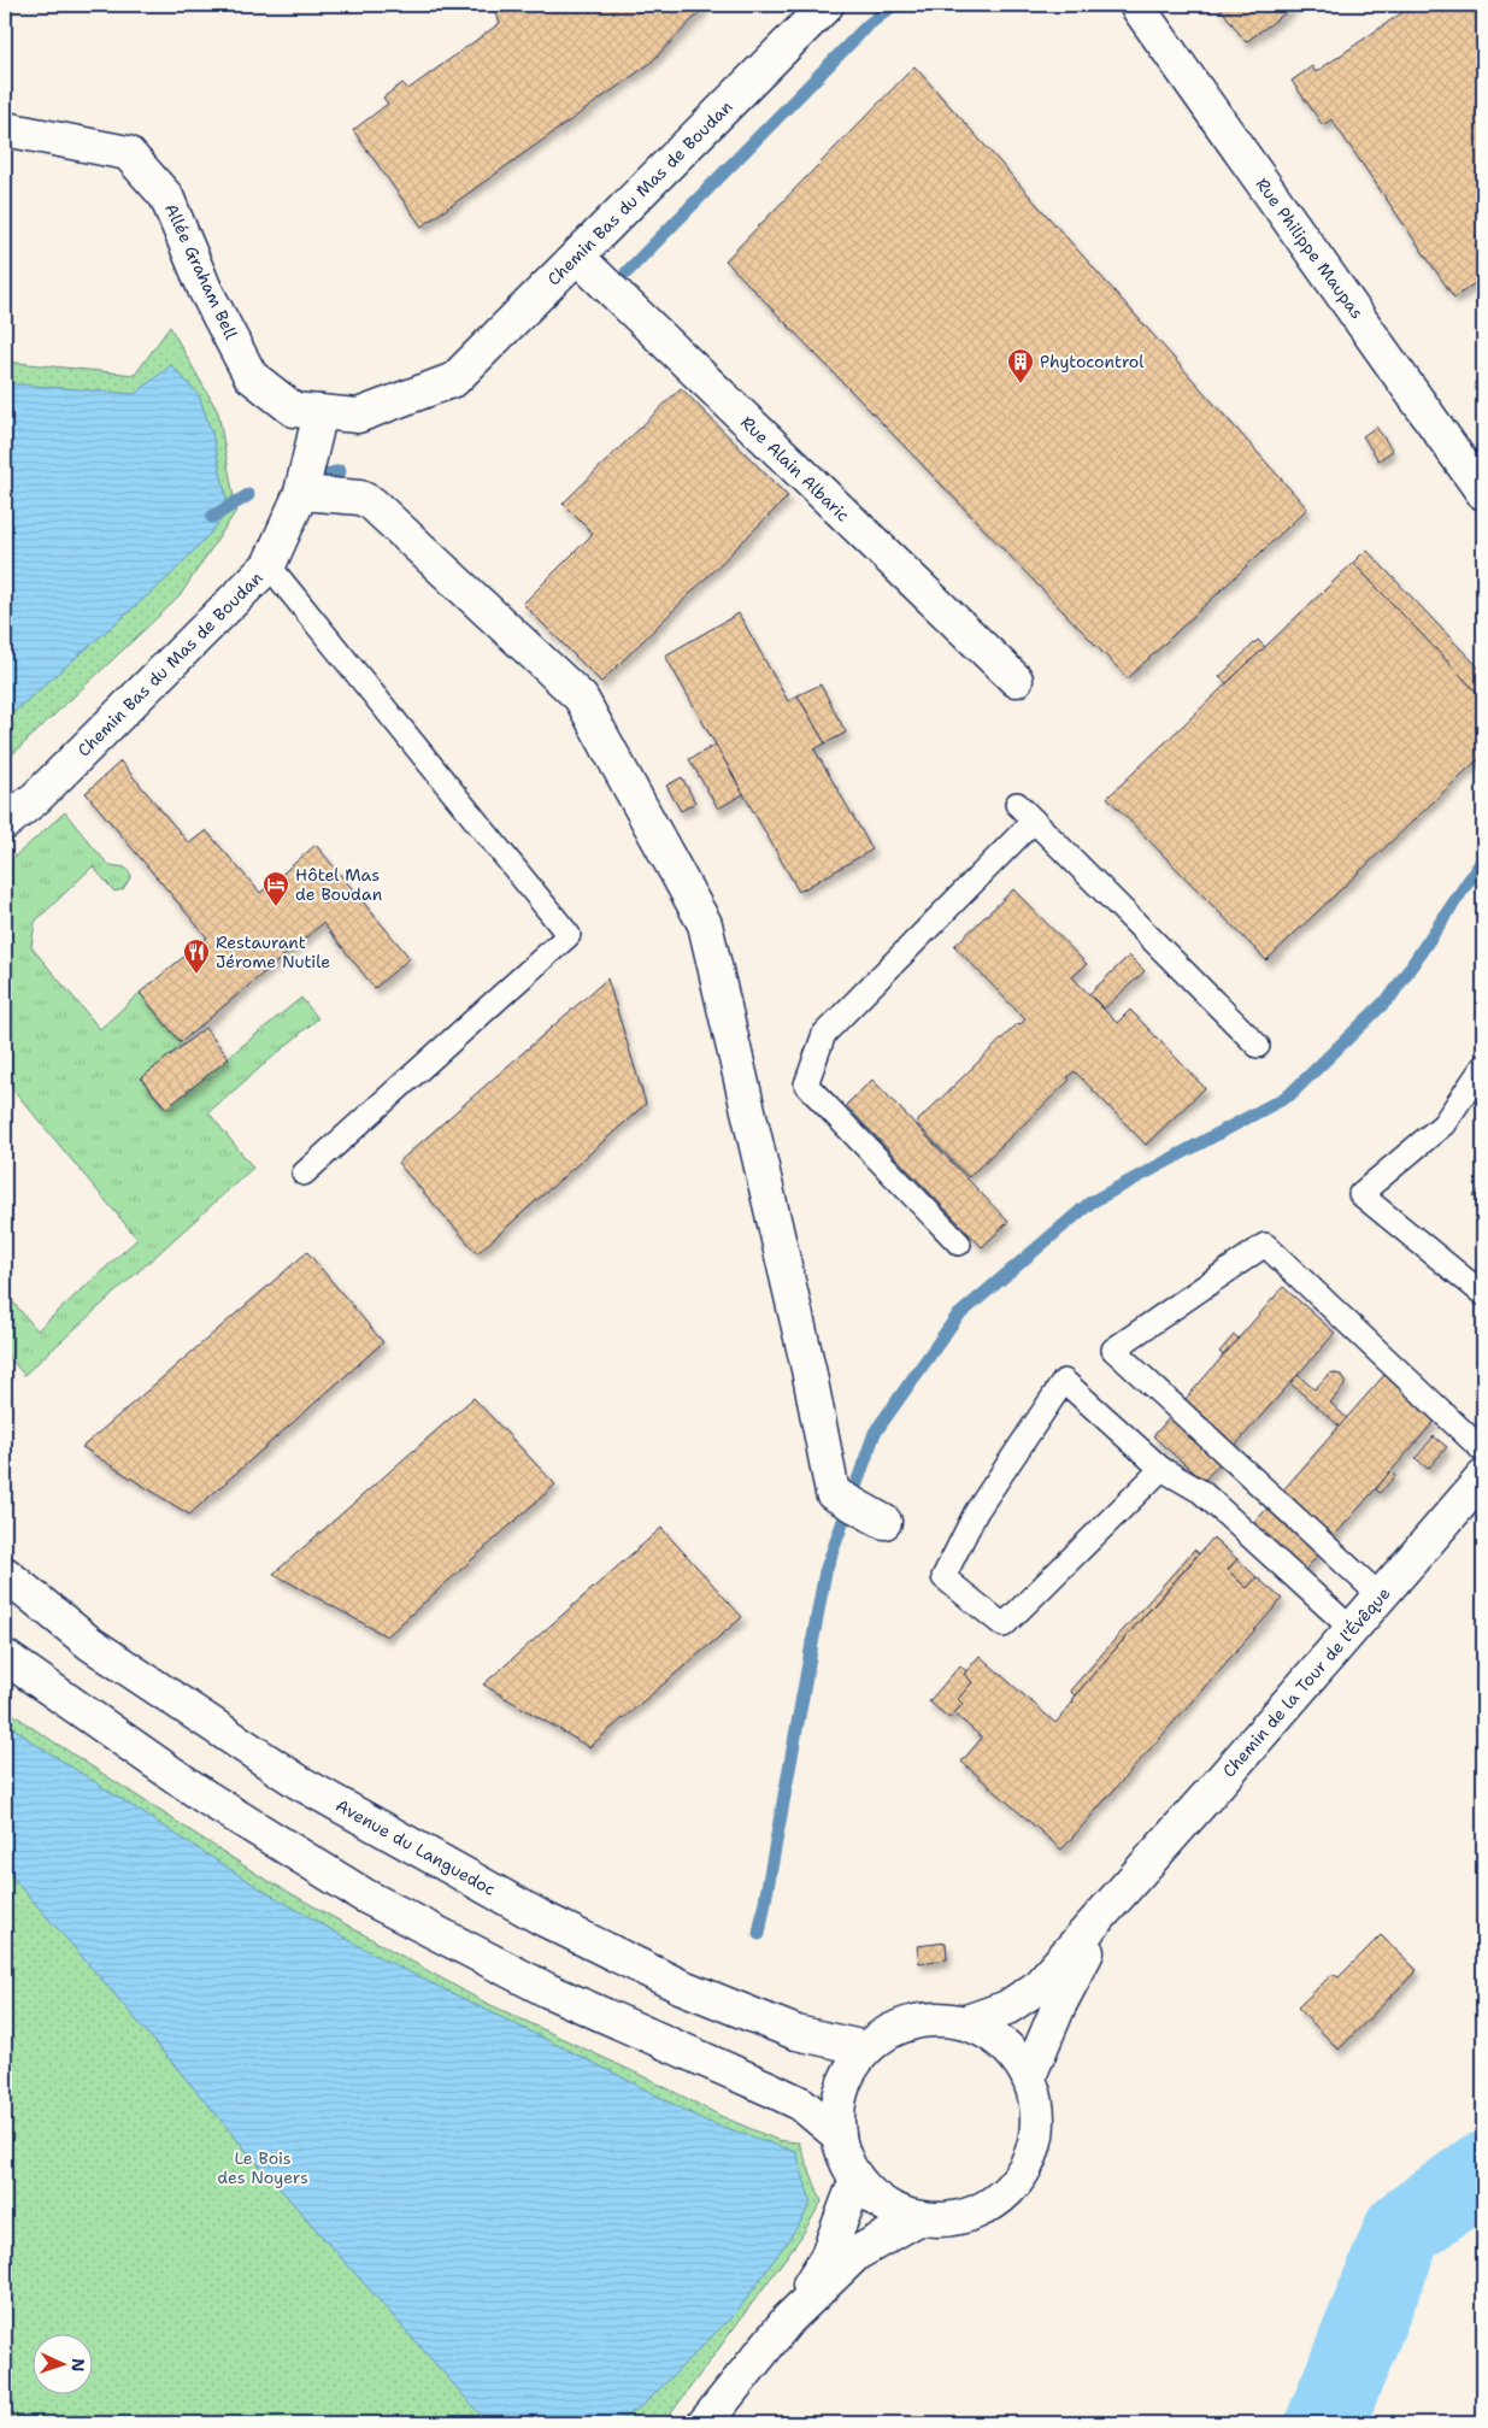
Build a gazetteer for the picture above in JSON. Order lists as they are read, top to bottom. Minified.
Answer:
{"streets":{"street":["Chemin Bas du Mas de Boudan","Rue Philippe Maupas","Allée Graham Bell","Rue Alain Albaric","Chemin de la Tour de l'Évêque","Avenue du Languedoc"]},"crossings":[["Chemin Bas du Mas de Boudan","Allée Graham Bell"],["Chemin Bas du Mas de Boudan","Rue Alain Albaric"],["Chemin de la Tour de l'Évêque","Avenue du Languedoc"]],"parks":["Le Bois des Noyers"],"places":{"building":["Phytocontrol"],"hotel":["Hôtel Mas de Boudan"],"restaurant":["Restaurant Jérome Nutile"]},"north":"right"}
